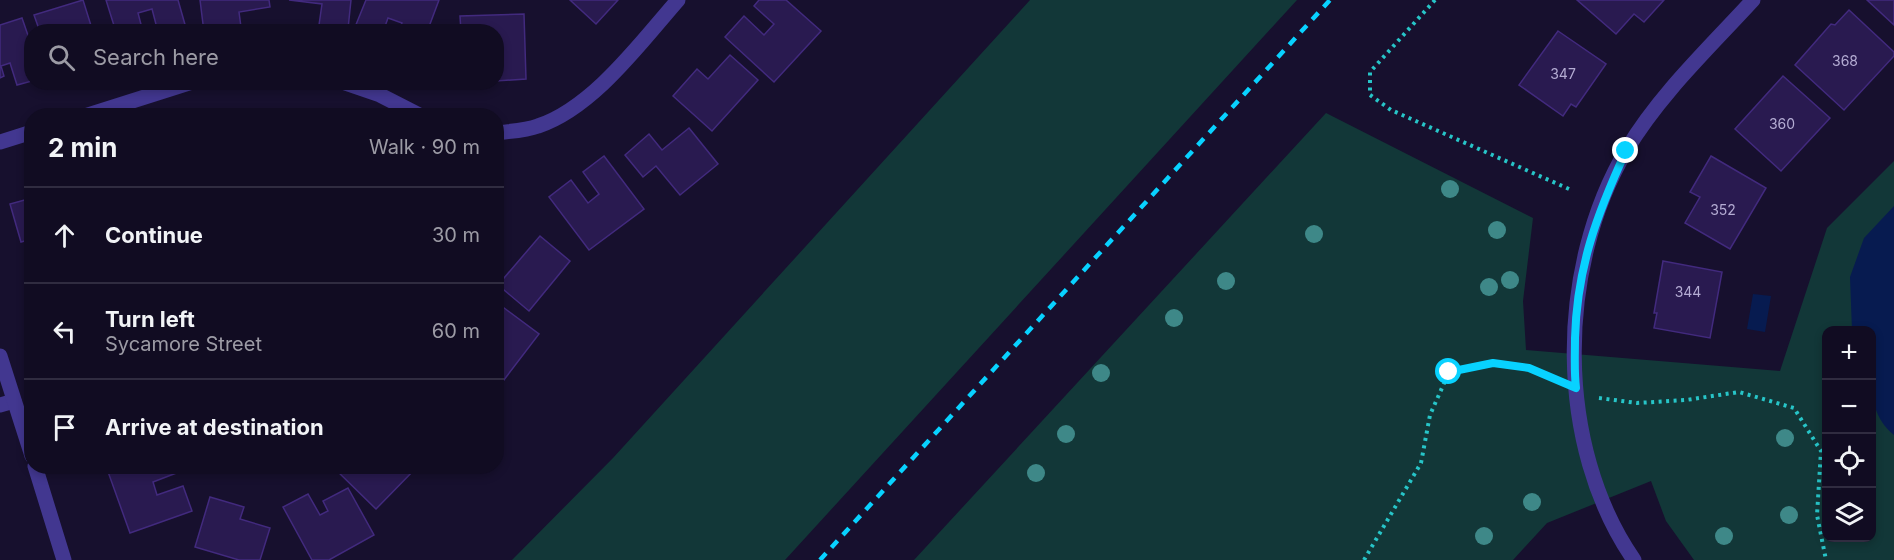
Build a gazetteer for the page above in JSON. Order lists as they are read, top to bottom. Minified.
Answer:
{"house_numbers":["368","347","360","352","344"],"page":{"search":"Search here","heading":["2 min","Walk · 90 m"],"list":[["Continue","30 m"],["Turn left","Sycamore Street","60 m"],"Arrive at destination"],"map_buttons":["+","−"]}}
